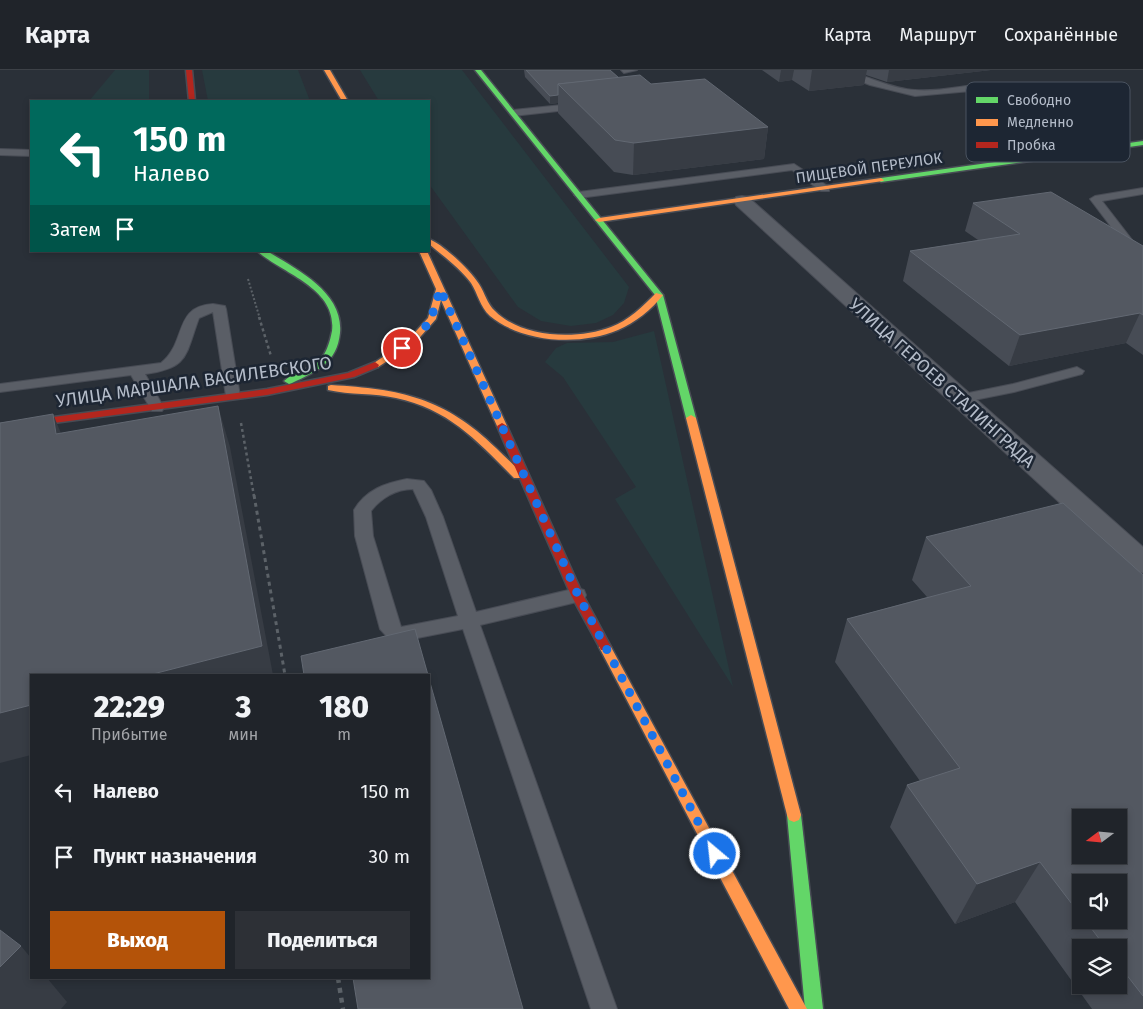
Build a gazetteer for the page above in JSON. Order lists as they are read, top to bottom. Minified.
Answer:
{"streets":{"street":["ПИЩЕВОЙ ПЕРЕУЛОК","УЛИЦА МАРШАЛА ВАСИЛЕВСКОГО","УЛИЦА ГЕРОЕВ СТАЛИНГРАДА"]},"crossings":[["ПИЩЕВОЙ ПЕРЕУЛОК","УЛИЦА ГЕРОЕВ СТАЛИНГРАДА"]],"legend":["Свободно","Медленно","Пробка"],"north":"left","page":{"header":"Карта","nav":["Карта","Маршрут","Сохранённые"],"turn":["150 m","Налево"],"then":"Затем","eta":["22:29","Прибытие","3","мин","180","m"],"list":[{"name":"Налево","value":"150 m"},{"name":"Пункт назначения","value":"30 m"}],"buttons":["Выход","Поделиться"]}}
